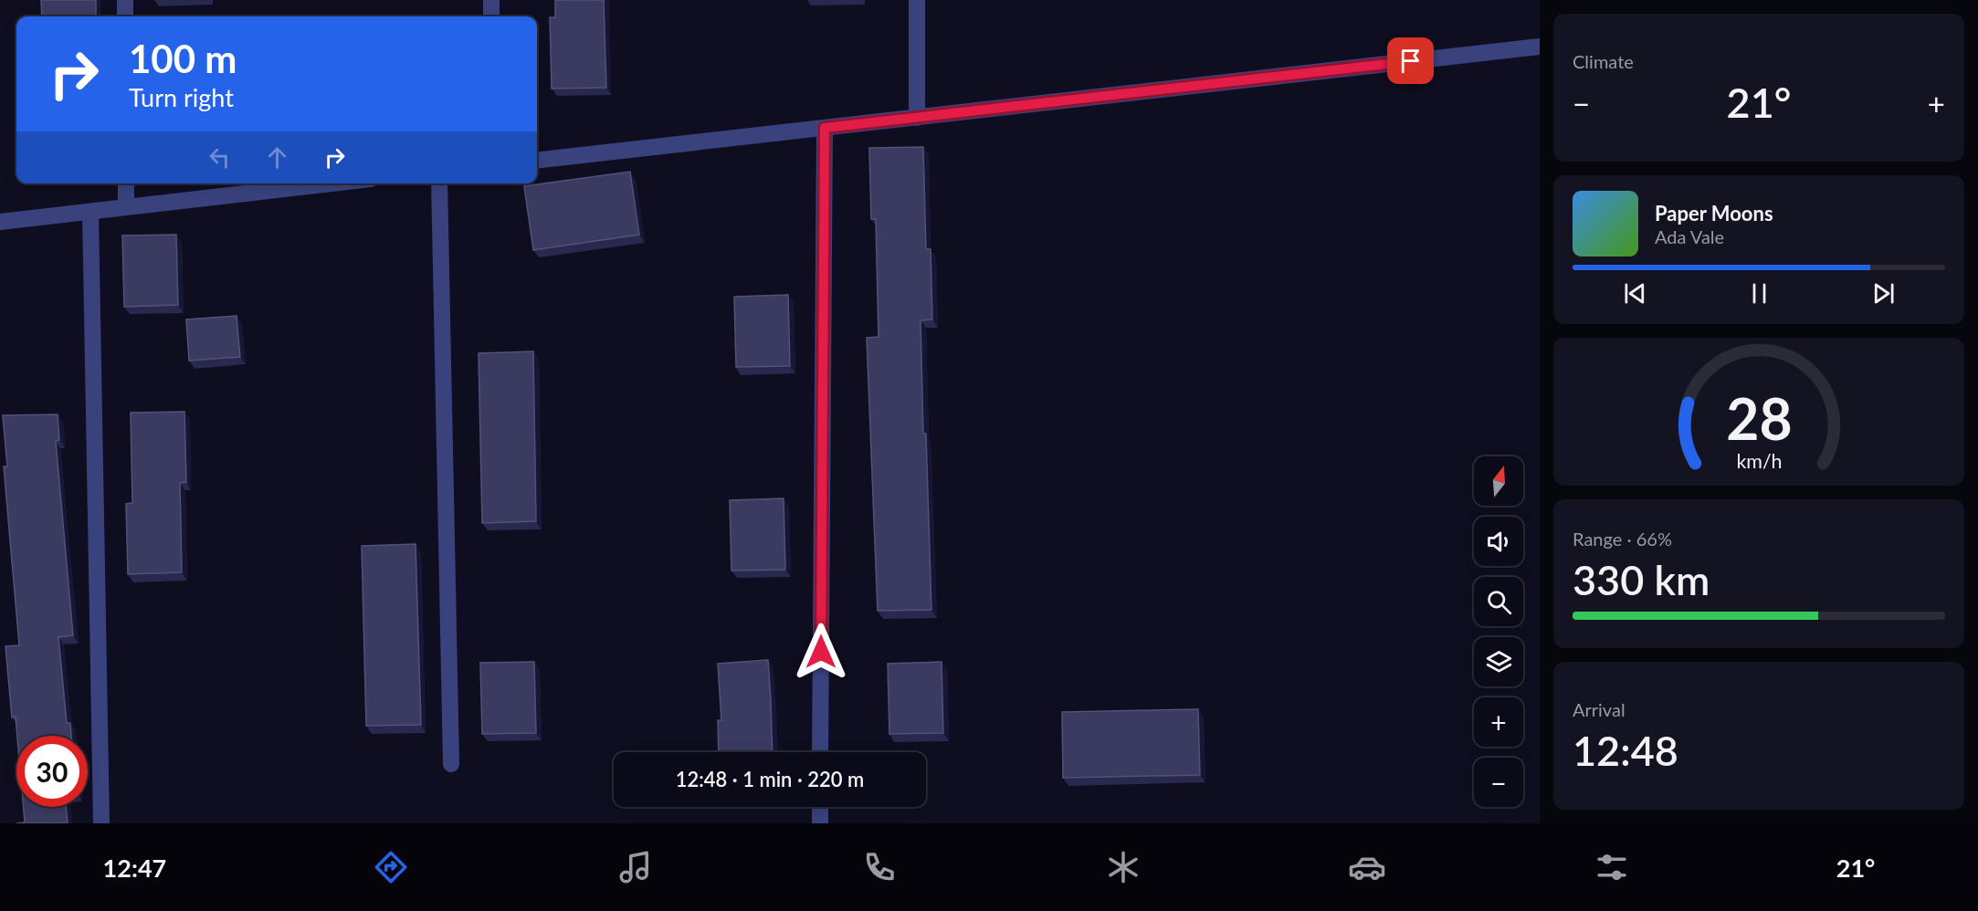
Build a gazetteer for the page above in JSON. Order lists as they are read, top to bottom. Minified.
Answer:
{"north":"top","page":{"tile":["Climate",["Range · 66%","330 km"],["Arrival","12:48"]],"turn":["100 m","Turn right"],"heat":["−","21°","+"],"song":["Paper Moons","Ada Vale"],"map_buttons":["+","−"],"limit":"30","trip":"12:48 · 1 min · 220 m","tabs":["12:47","21°"],"gauge":["28","km/h"]}}
